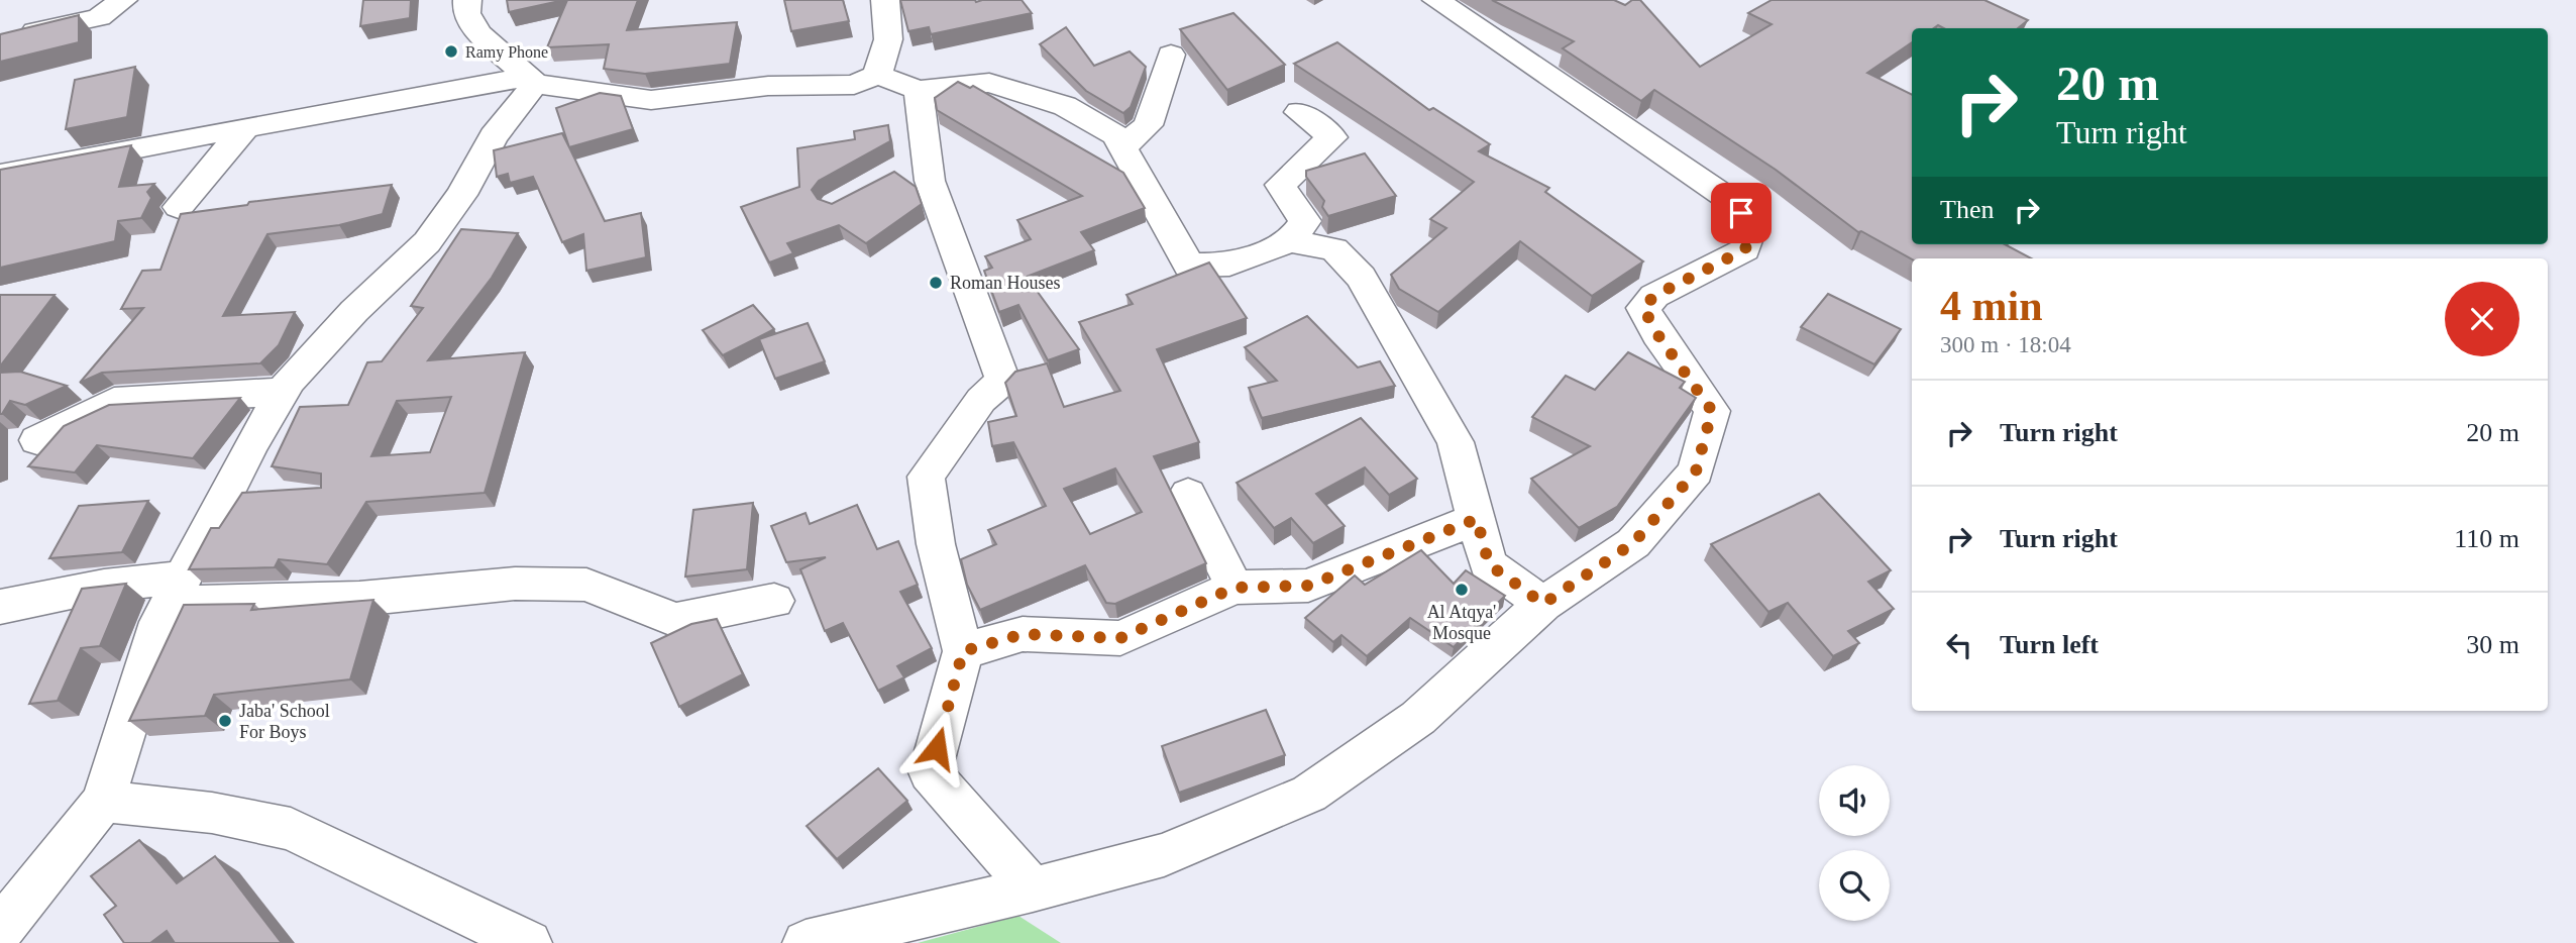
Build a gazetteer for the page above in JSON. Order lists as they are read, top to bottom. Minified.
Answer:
{"places":["Ramy Phone","Roman Houses","Al Atqya' Mosque","Jaba' School For Boys"],"page":{"turn":["20 m","Turn right"],"then":"Then","heading":["4 min","300 m · 18:04"],"list":[{"name":"Turn right","value":"20 m"},{"name":"Turn right","value":"110 m"},{"name":"Turn left","value":"30 m"}]}}
